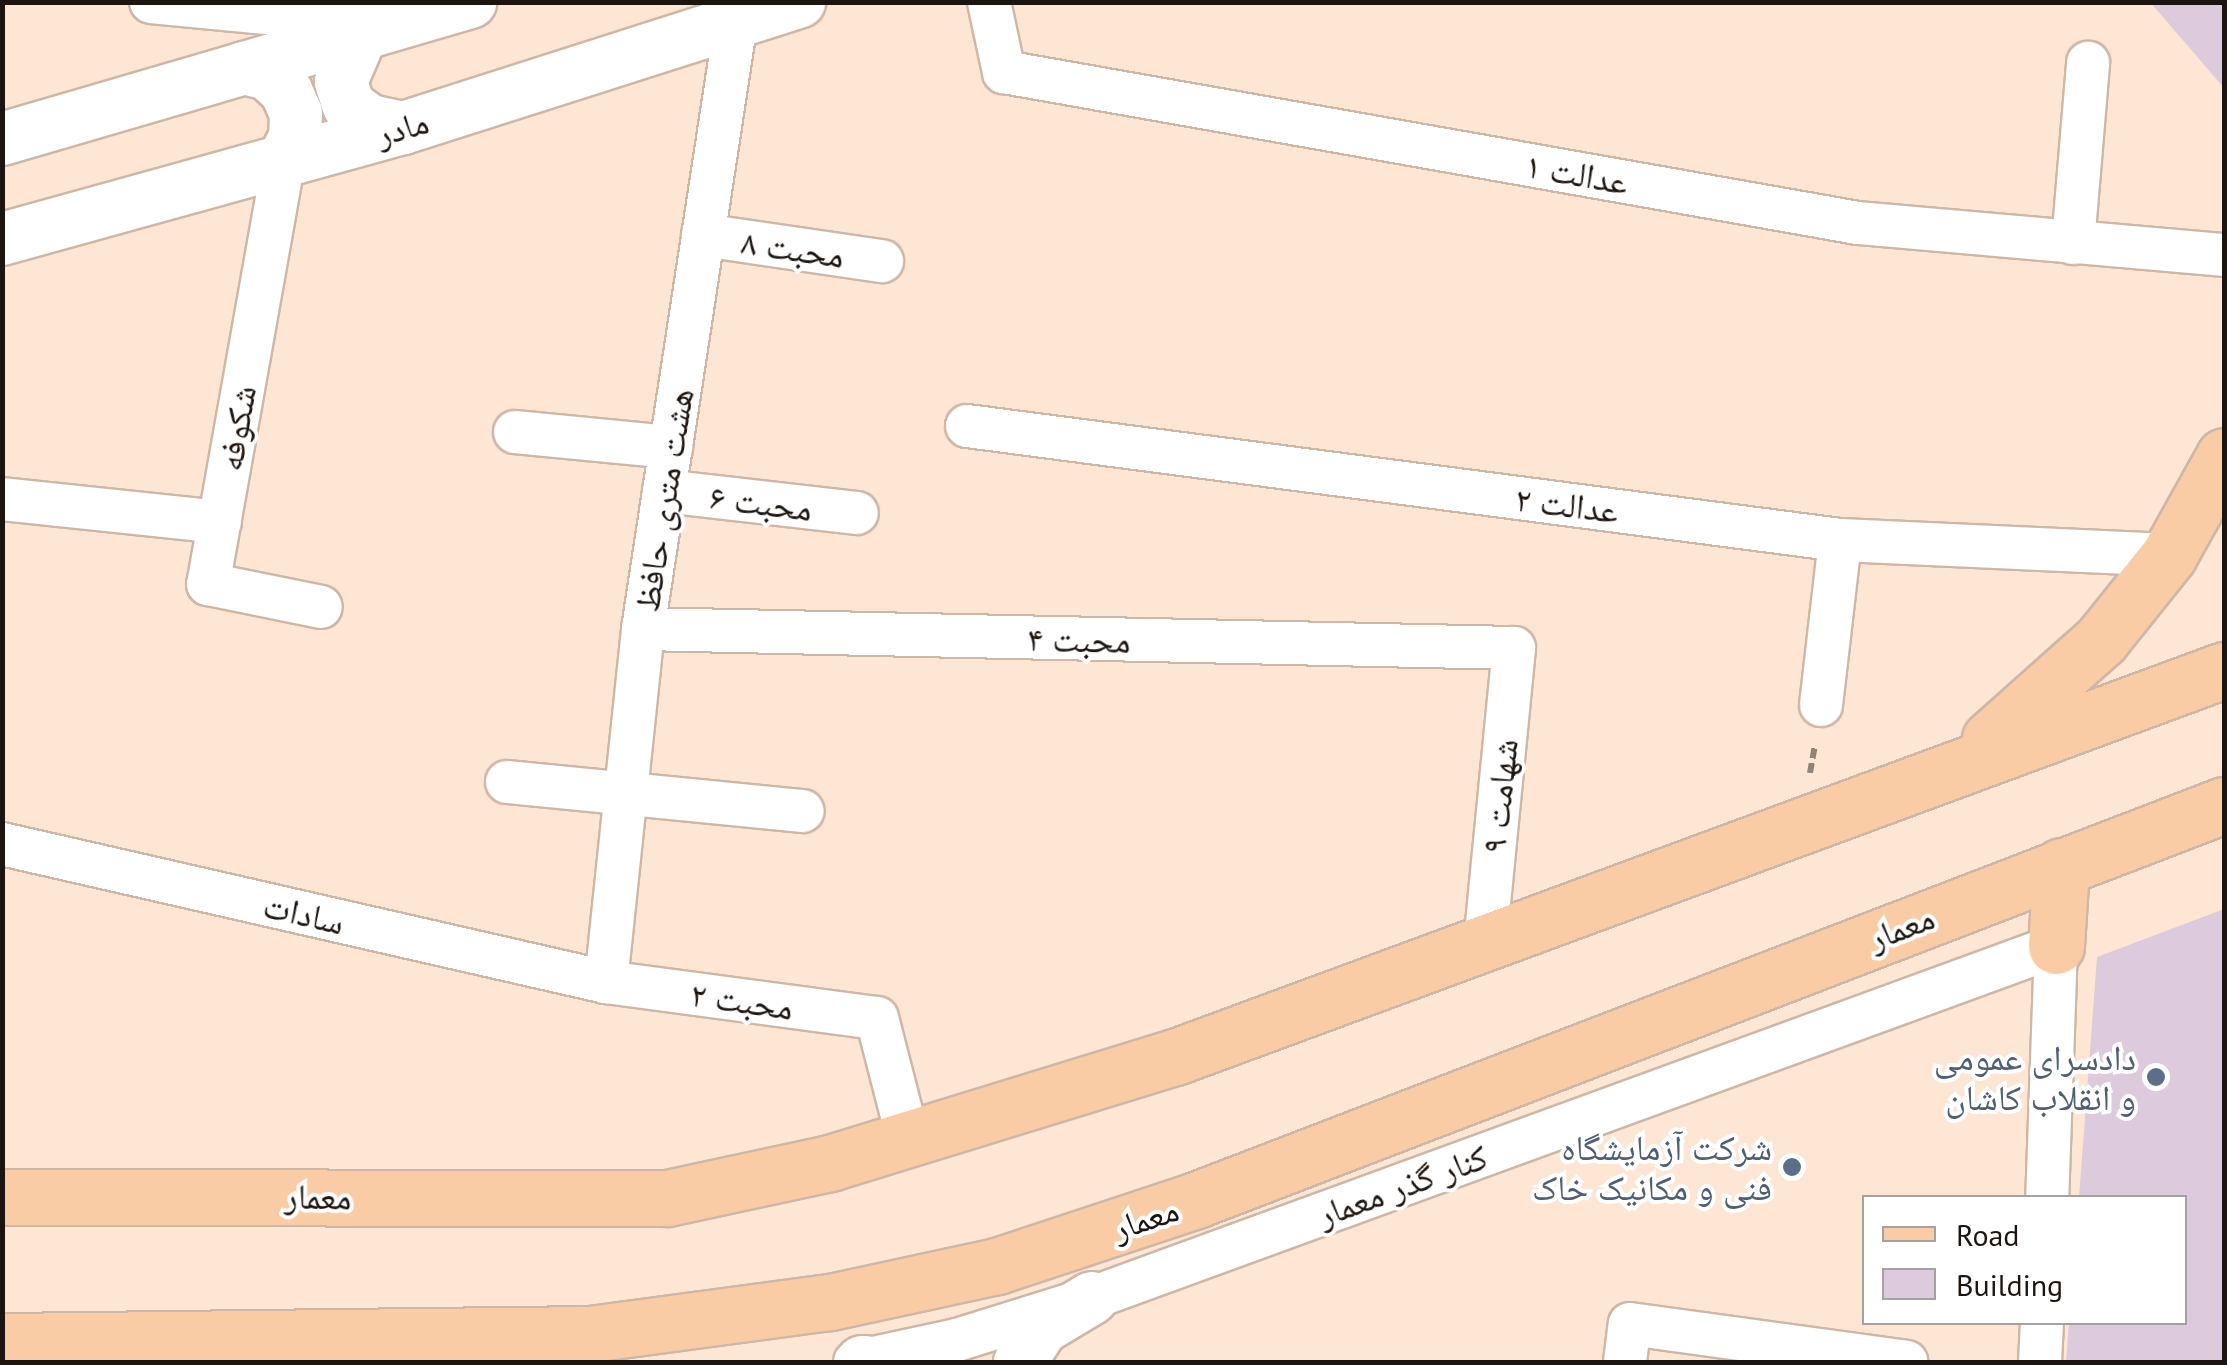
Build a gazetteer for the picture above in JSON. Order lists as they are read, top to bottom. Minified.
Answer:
{"streets":{"main road":["معمار"],"street":["مادر","عدالت ۱","محبت ۸","شکوفه","هشت متری حافظ","محبت ۶","عدالت ۲","محبت ۴","شهامت ۹","سادات","محبت ۲","کنار گذر معمار"]},"crossings":[["مادر","شکوفه"],["مادر","هشت متری حافظ"],["محبت ۸","هشت متری حافظ"],["هشت متری حافظ","محبت ۶"],["هشت متری حافظ","محبت ۴"],["هشت متری حافظ","سادات"],["هشت متری حافظ","محبت ۲"],["محبت ۴","شهامت ۹"],["شهامت ۹","معمار"],["سادات","محبت ۲"],["معمار","محبت ۲"]],"places":["دادسرای عمومی و انقلاب کاشان","شرکت آزمایشگاه فنی و مکانیک خاک"],"legend":["Road","Building"]}
